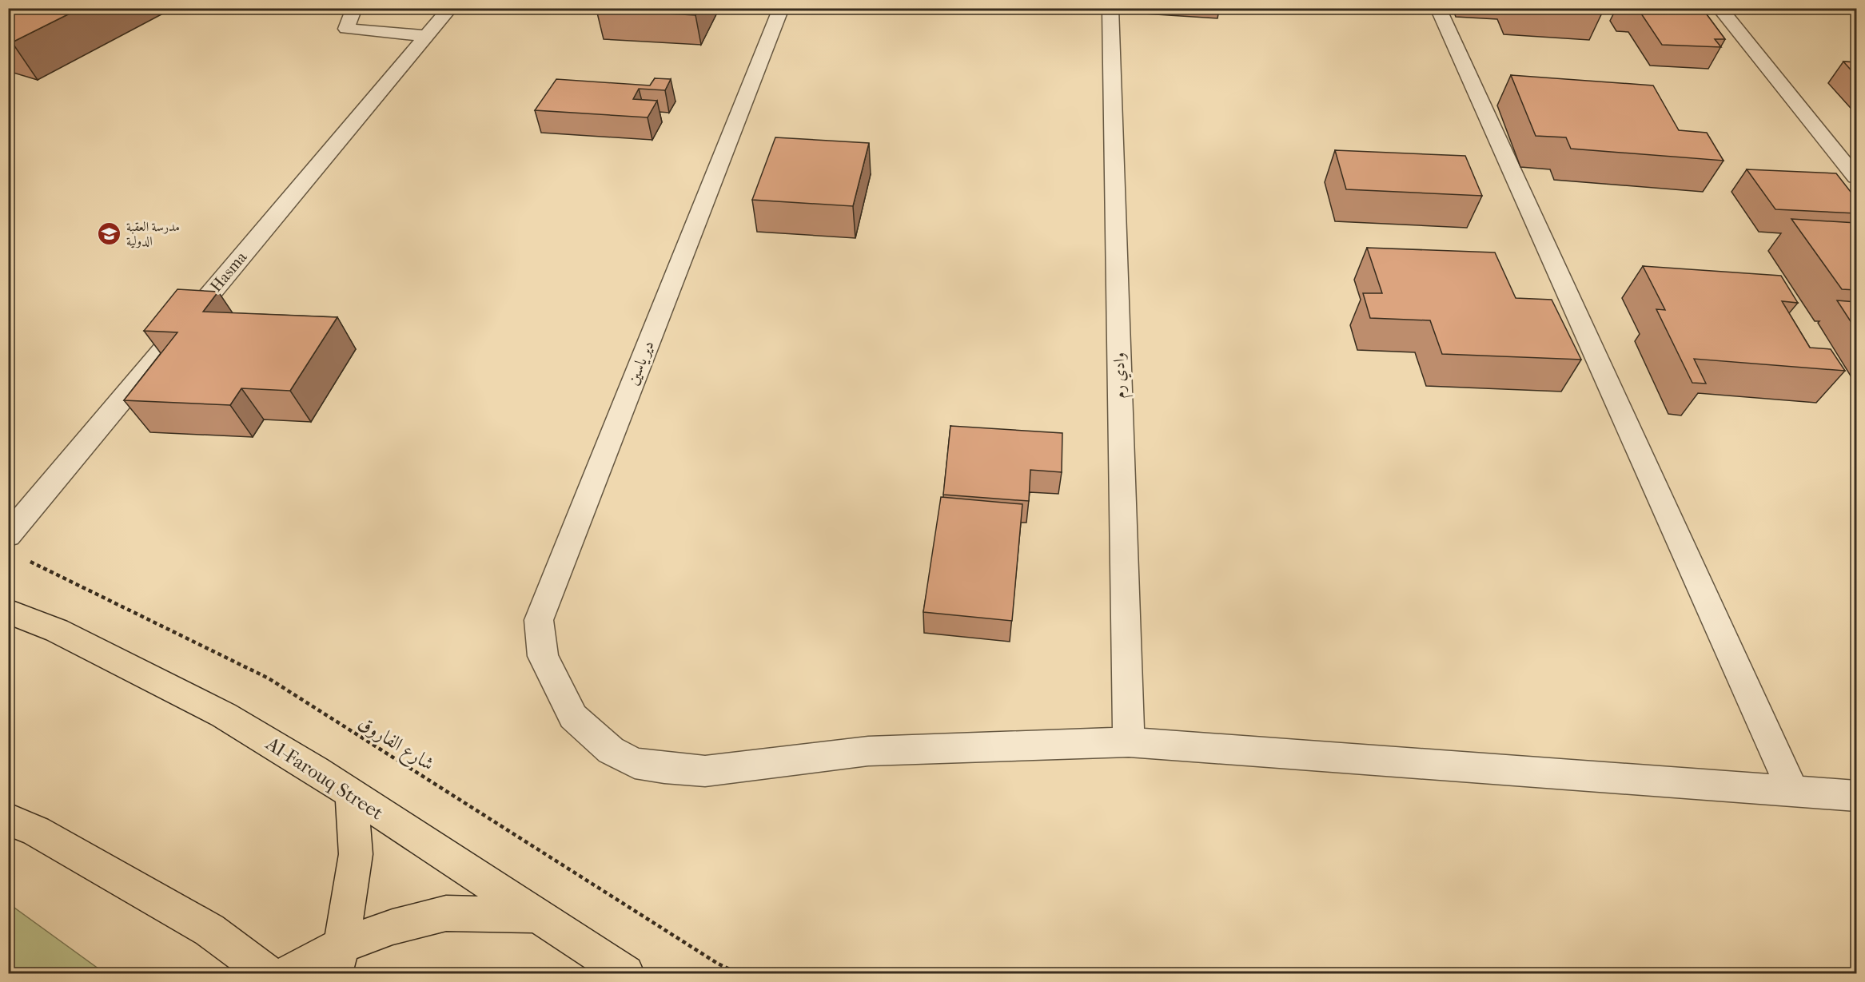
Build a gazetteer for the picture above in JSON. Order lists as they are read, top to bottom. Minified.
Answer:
{"streets":{"main road":["Al-Farouq Street"],"street":["Hasma","دير ياسين","وادي رم"],"path":["شارع الفاروق"]},"crossings":[["دير ياسين","وادي رم"]],"places":{"school or university":["مدرسة العقبة الدولية"]}}
